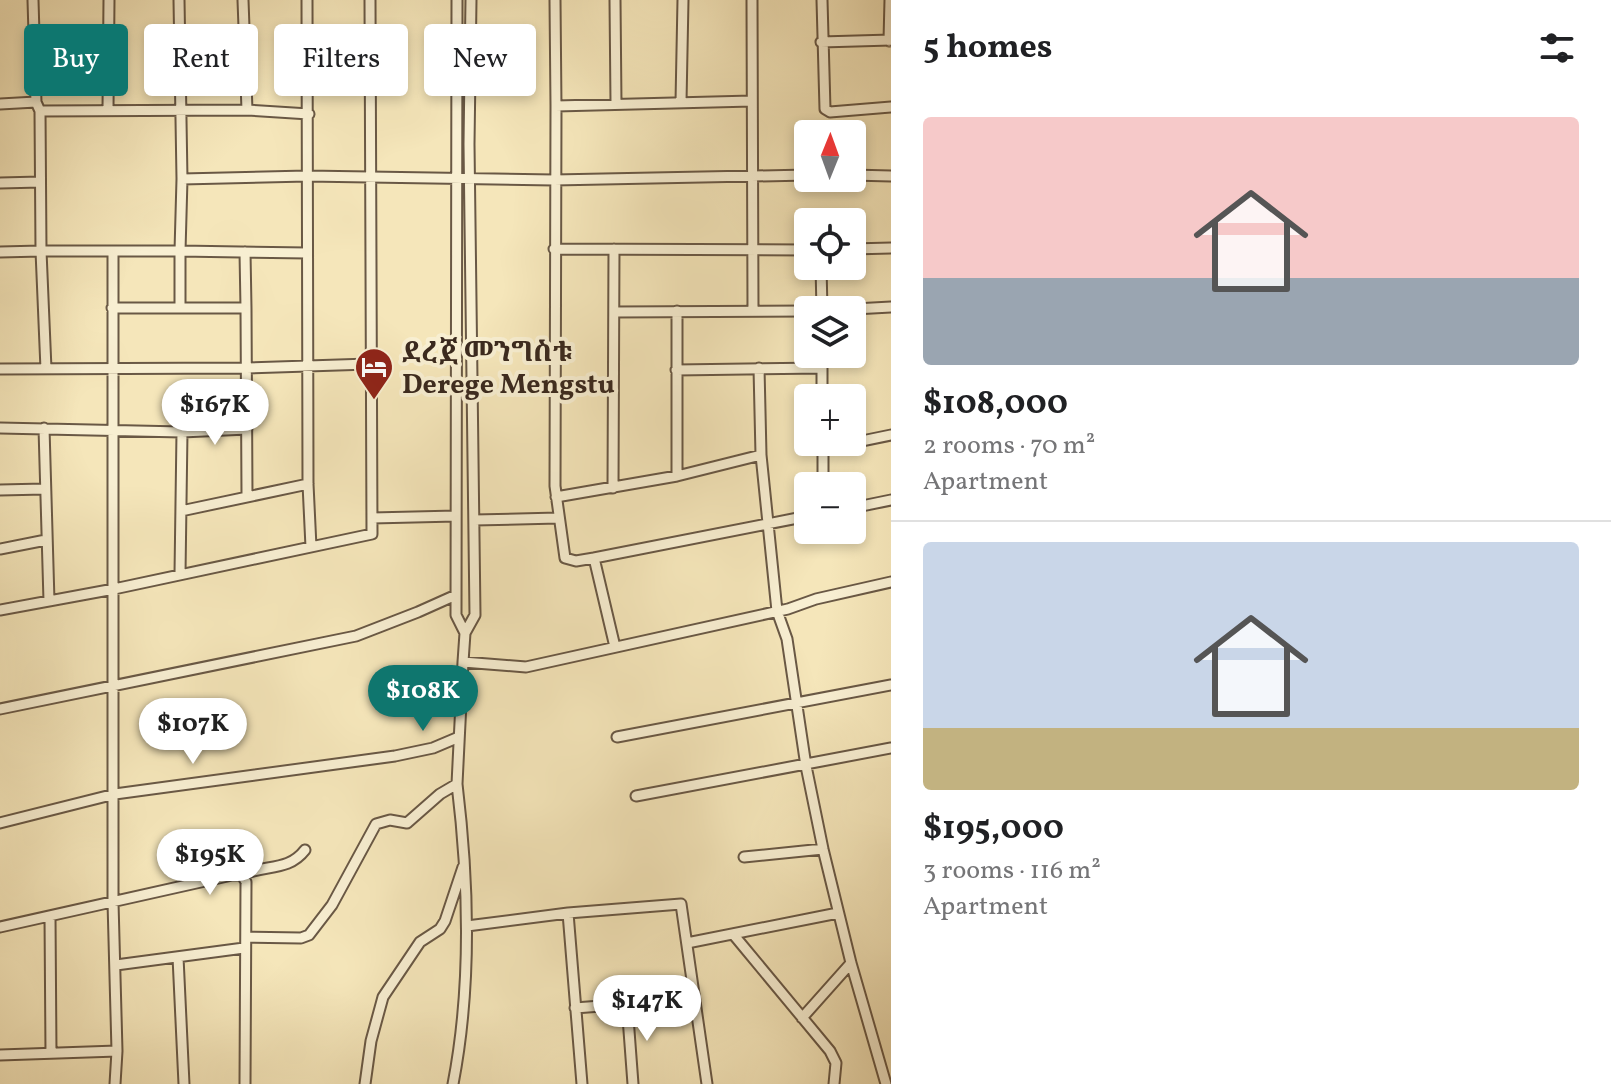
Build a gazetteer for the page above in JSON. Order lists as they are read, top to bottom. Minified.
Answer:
{"places":{"hotel":["ደረጀ መንግስቱ Derege Mengstu"]},"north":"top","page":{"heading":"5 homes","chip":["Buy","Rent","Filters","New"],"list":[{"name":"$108,000","note":"2 rooms · 70 m² · Apartment"},{"name":"$195,000","note":"3 rooms · 116 m² · Apartment"}],"map_buttons":["+","−"],"price":["$167K","$108K","$107K","$195K","$147K"]}}
